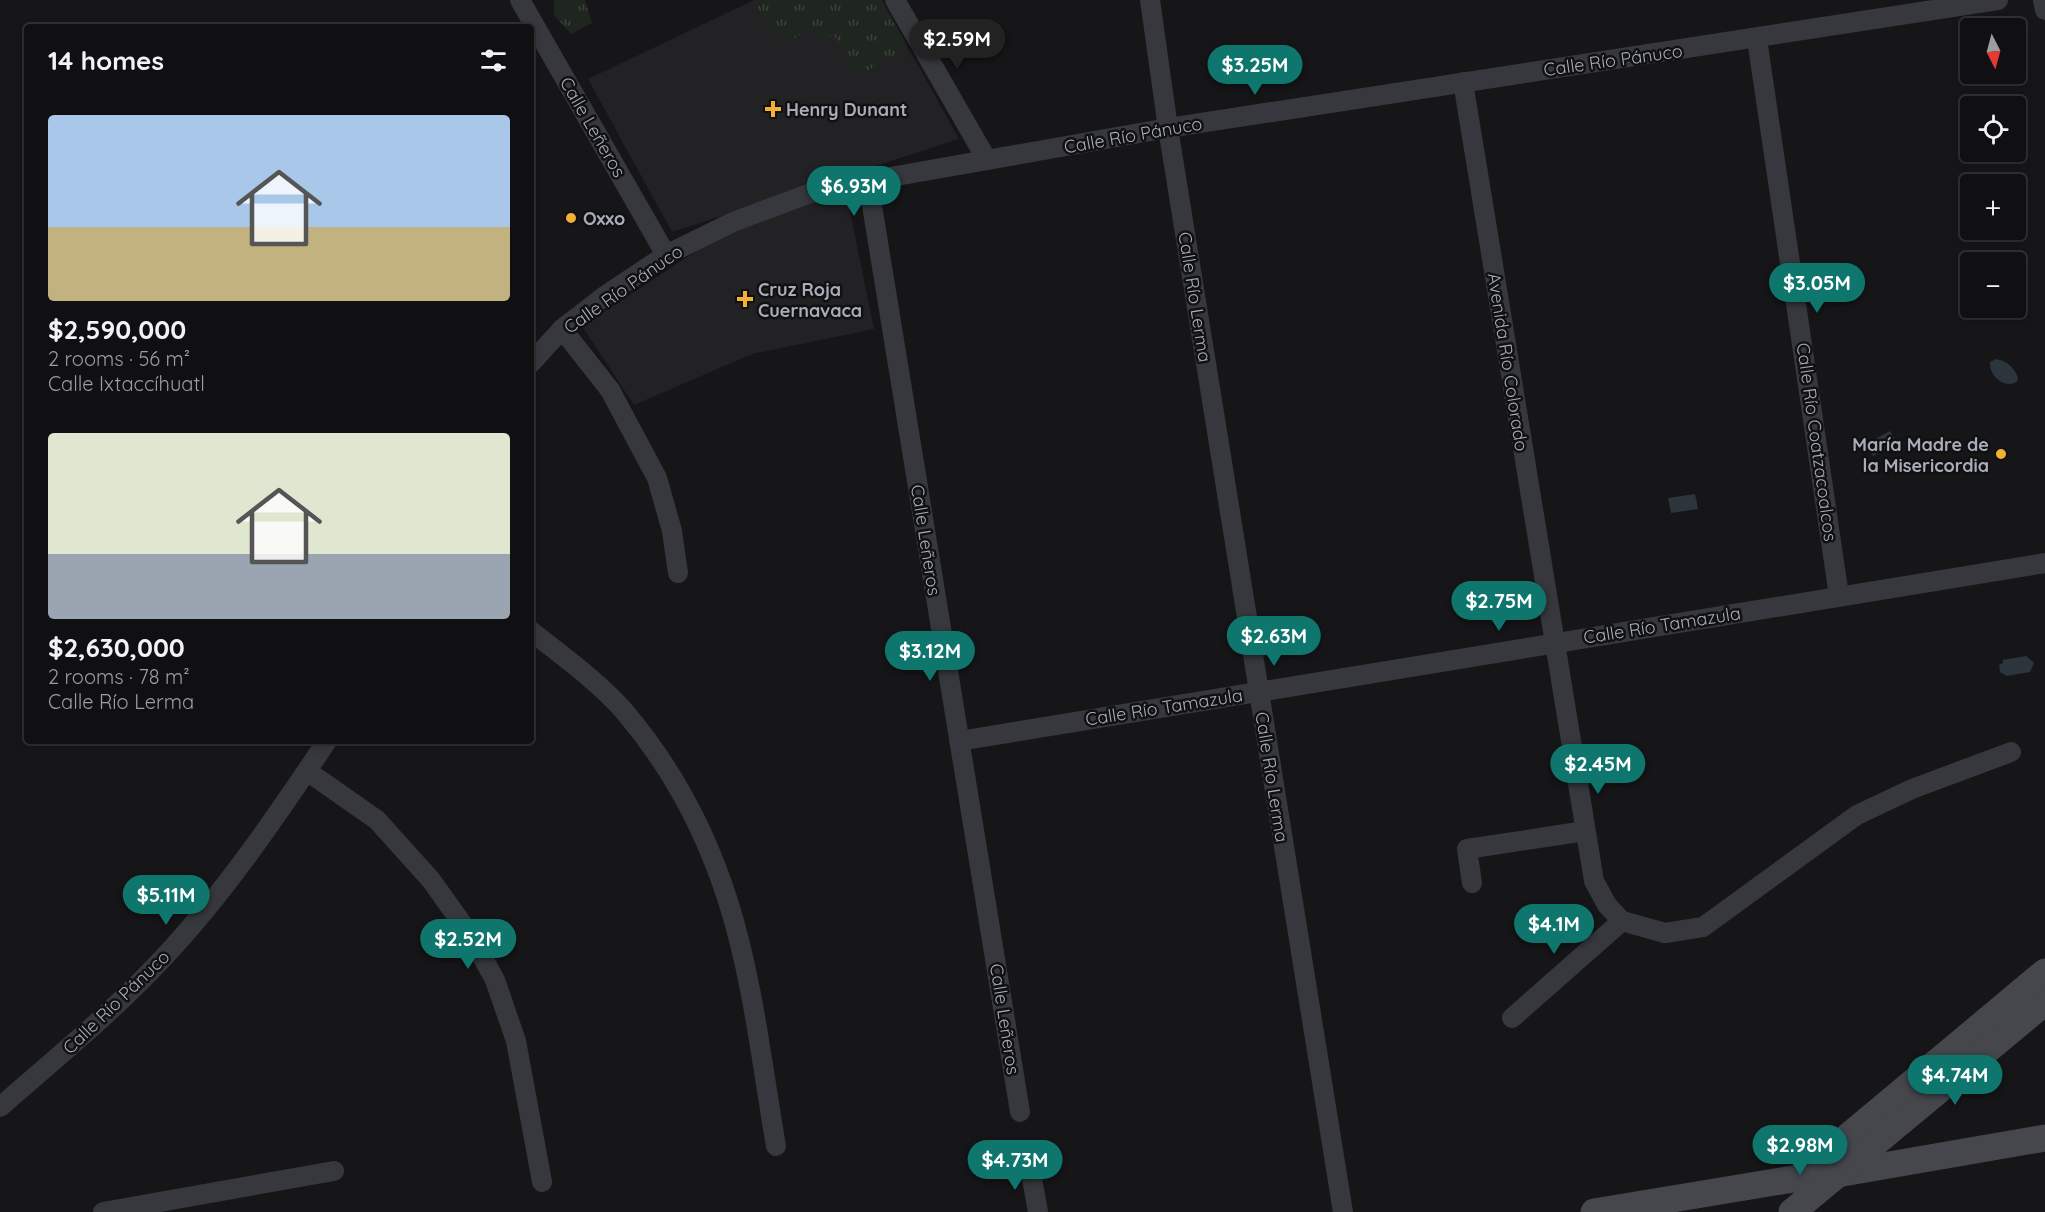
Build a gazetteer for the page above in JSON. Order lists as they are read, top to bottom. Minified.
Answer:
{"streets":{"street":["Calle Río Pánuco","Calle Leñeros","Calle Río Lerma","Avenida Río Colorado","Calle Río Coatzacoalcos","Calle Río Tamazula"]},"crossings":[["Calle Río Pánuco","Calle Leñeros"],["Calle Río Pánuco","Calle Río Lerma"],["Calle Río Pánuco","Avenida Río Colorado"],["Calle Río Pánuco","Calle Río Coatzacoalcos"],["Calle Leñeros","Calle Río Tamazula"],["Calle Río Lerma","Calle Río Tamazula"],["Avenida Río Colorado","Calle Río Tamazula"],["Calle Río Coatzacoalcos","Calle Río Tamazula"]],"places":{"health":["Henry Dunant","Cruz Roja Cuernavaca"],"other":["Oxxo","María Madre de la Misericordia"]},"north":"bottom","page":{"map_buttons":["+","−"],"price":["$2.59M","$3.25M","$6.93M","$3.05M","$2.75M","$2.63M","$3.12M","$2.45M","$5.11M","$4.1M","$2.52M","$4.74M","$2.98M","$4.73M"],"heading":"14 homes","list":[{"name":"$2,590,000","note":"2 rooms · 56 m² · Calle Ixtaccíhuatl"},{"name":"$2,630,000","note":"2 rooms · 78 m² · Calle Río Lerma"}]}}
